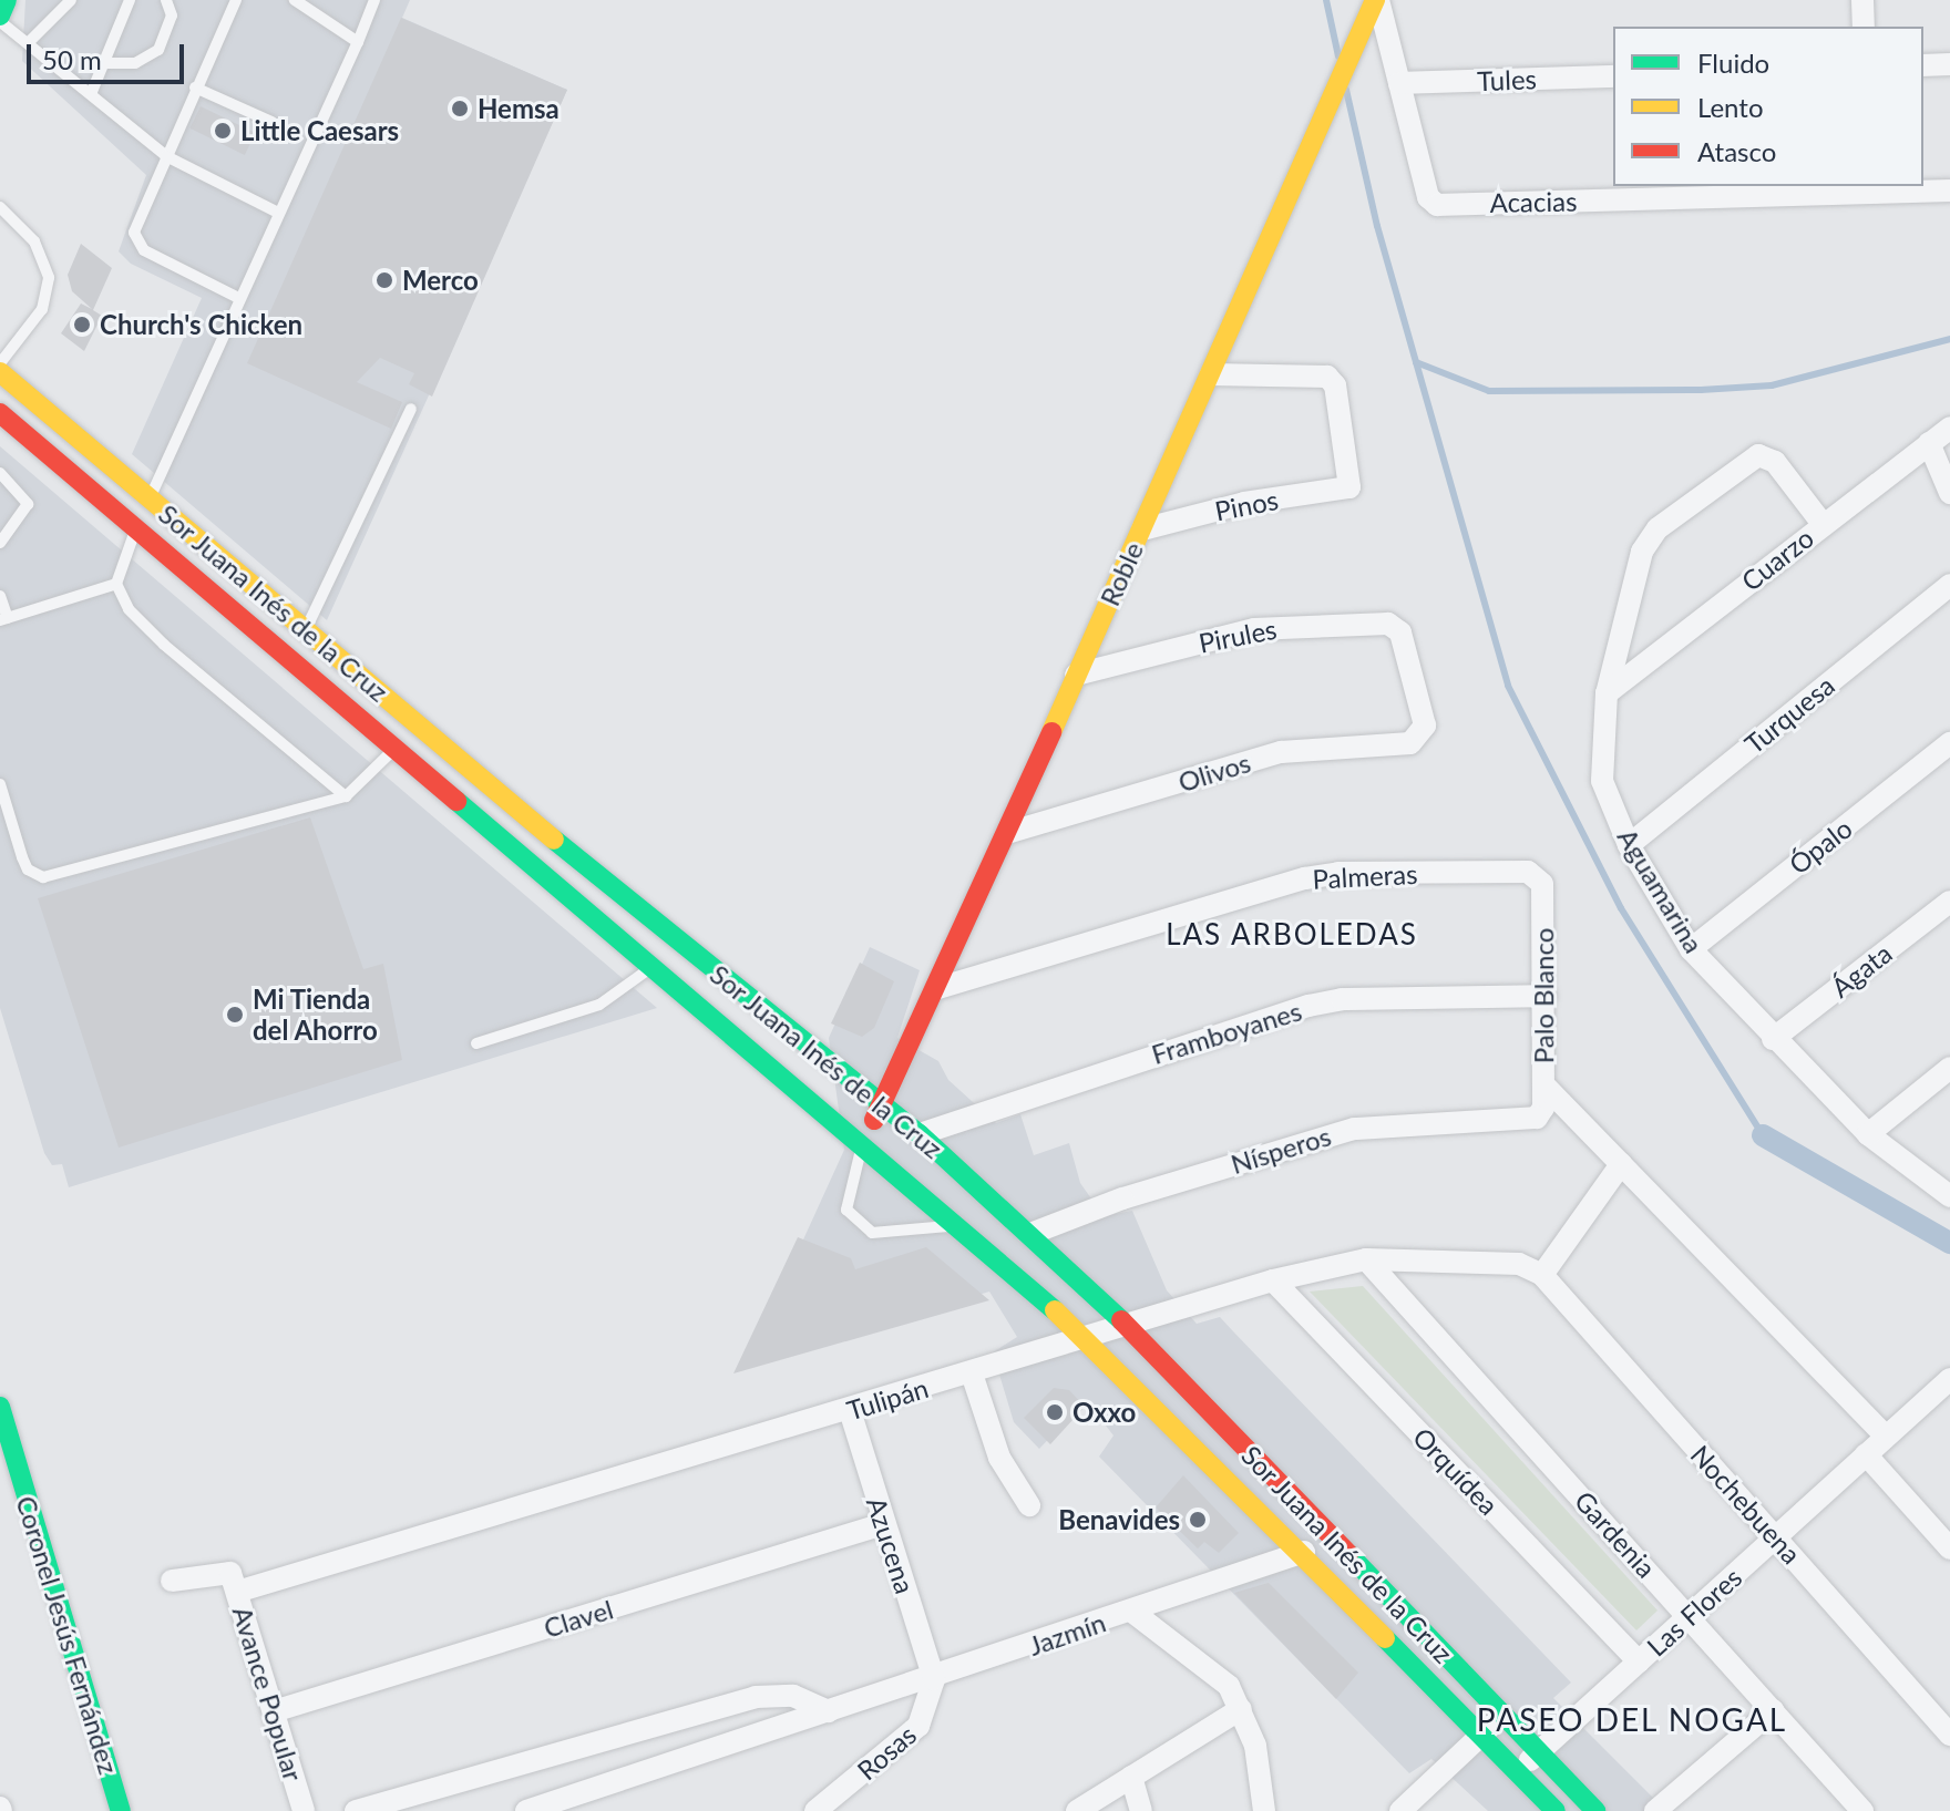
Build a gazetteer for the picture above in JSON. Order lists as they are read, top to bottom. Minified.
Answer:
{"streets":{"main road":["Roble","Sor Juana Inés de la Cruz","Coronel Jesús Fernández"],"street":["Tules","Acacias","Pinos","Cuarzo","Pirules","Turquesa","Olivos","Ópalo","Palmeras","Aguamarina","Ágata","Palo Blanco","Framboyanes","Nísperos","Tulipán","Orquídea","Nochebuena","Gardenia","Azucena","Las Flores","Clavel","Jazmín","Avance Popular","Rosas"]},"crossings":[["Tules","Acacias"],["Acacias","Roble"],["Pinos","Roble"],["Cuarzo","Aguamarina"],["Roble","Sor Juana Inés de la Cruz"],["Roble","Pirules"],["Roble","Olivos"],["Roble","Palmeras"],["Sor Juana Inés de la Cruz","Framboyanes"],["Sor Juana Inés de la Cruz","Nísperos"],["Sor Juana Inés de la Cruz","Tulipán"],["Sor Juana Inés de la Cruz","Las Flores"],["Sor Juana Inés de la Cruz","Jazmín"],["Pirules","Olivos"],["Turquesa","Aguamarina"],["Ópalo","Aguamarina"],["Palmeras","Palo Blanco"],["Aguamarina","Ágata"],["Palo Blanco","Framboyanes"],["Palo Blanco","Nísperos"],["Tulipán","Orquídea"],["Tulipán","Nochebuena"],["Tulipán","Gardenia"],["Tulipán","Azucena"],["Tulipán","Avance Popular"],["Orquídea","Las Flores"],["Nochebuena","Las Flores"],["Gardenia","Las Flores"],["Azucena","Clavel"],["Azucena","Jazmín"],["Azucena","Rosas"],["Clavel","Avance Popular"],["Jazmín","Rosas"]],"districts":["LAS ARBOLEDAS","PASEO DEL NOGAL"],"places":["Hemsa","Little Caesars","Merco","Church's Chicken","Mi Tienda del Ahorro","Oxxo","Benavides"],"legend":["Fluido","Lento","Atasco"],"scale_bar":"50 m"}
